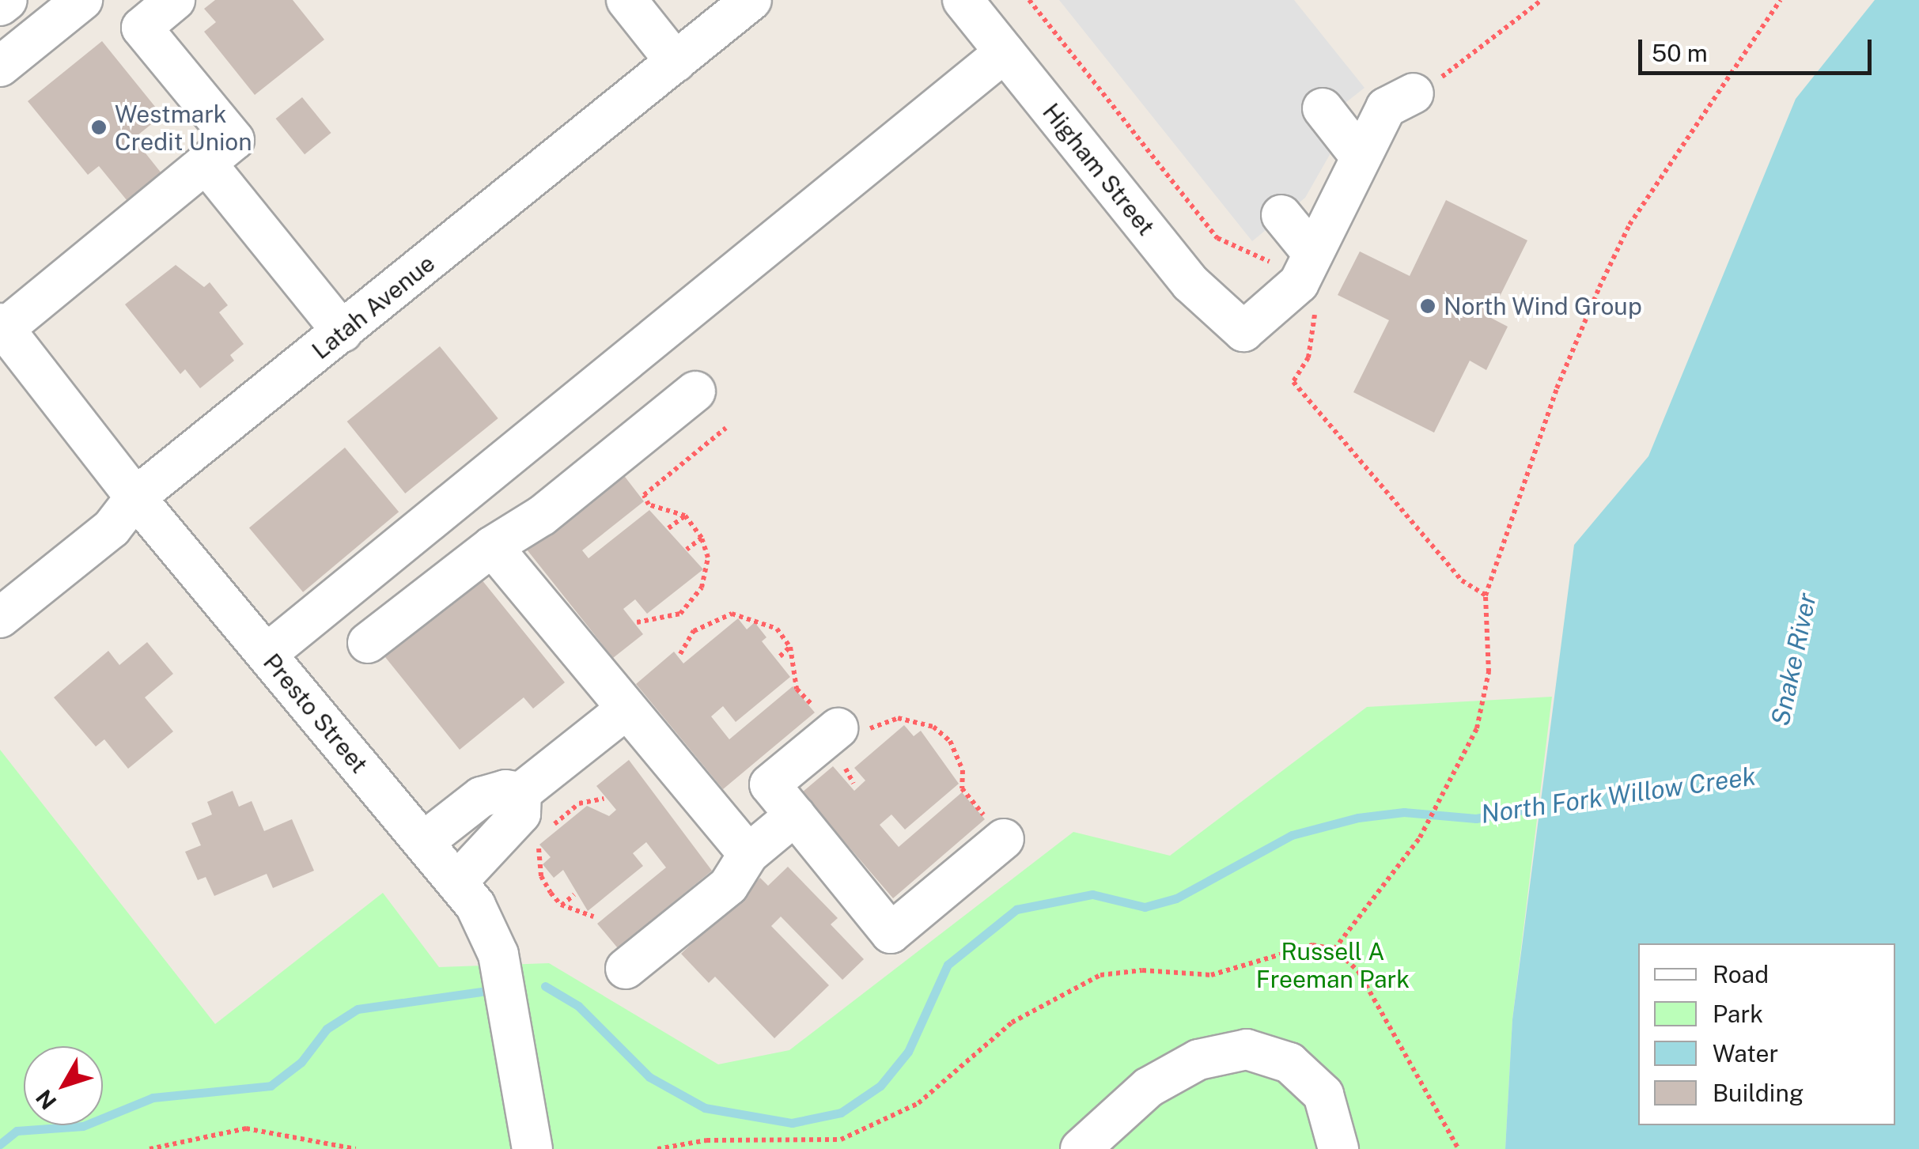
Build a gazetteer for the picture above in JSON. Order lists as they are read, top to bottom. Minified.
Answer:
{"streets":{"street":["Higham Street","Latah Avenue","Presto Street"]},"crossings":[["Latah Avenue","Presto Street"]],"water":["Snake River","North Fork Willow Creek"],"parks":["Russell A Freeman Park"],"places":["Westmark Credit Union","North Wind Group"],"legend":["Road","Park","Water","Building"],"scale_bar":"50 m","north":"bottom left"}
